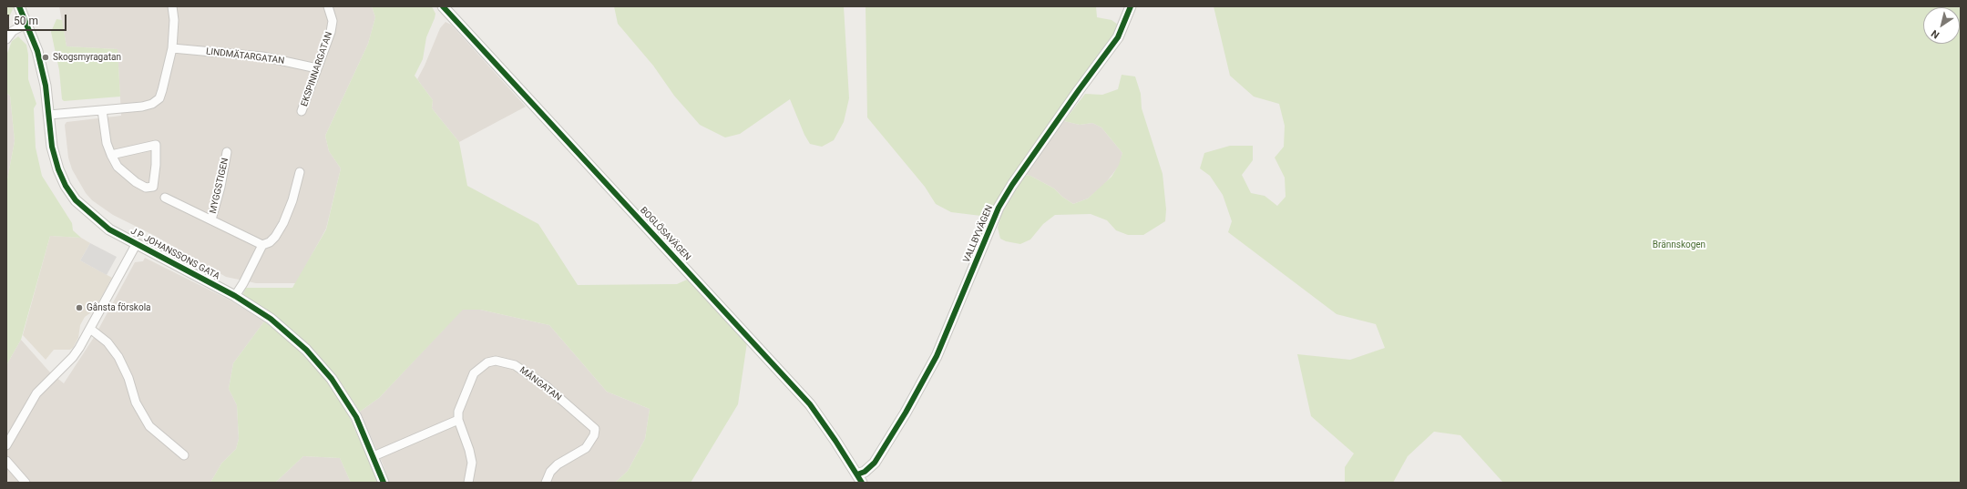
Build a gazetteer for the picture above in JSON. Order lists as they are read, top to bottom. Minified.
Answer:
{"streets":{"street":["LINDMÄTARGATAN","EKSPINNARGATAN","MYGGSTIGEN","BOGLÖSAVÄGEN","VALLBYVÄGEN","J P JOHANSSONS GATA","MÅNGATAN"]},"crossings":[["LINDMÄTARGATAN","EKSPINNARGATAN"],["BOGLÖSAVÄGEN","VALLBYVÄGEN"]],"parks":["Brännskogen"],"places":["Skogsmyragatan","Gånsta förskola"],"scale_bar":"50 m","north":"bottom left"}
